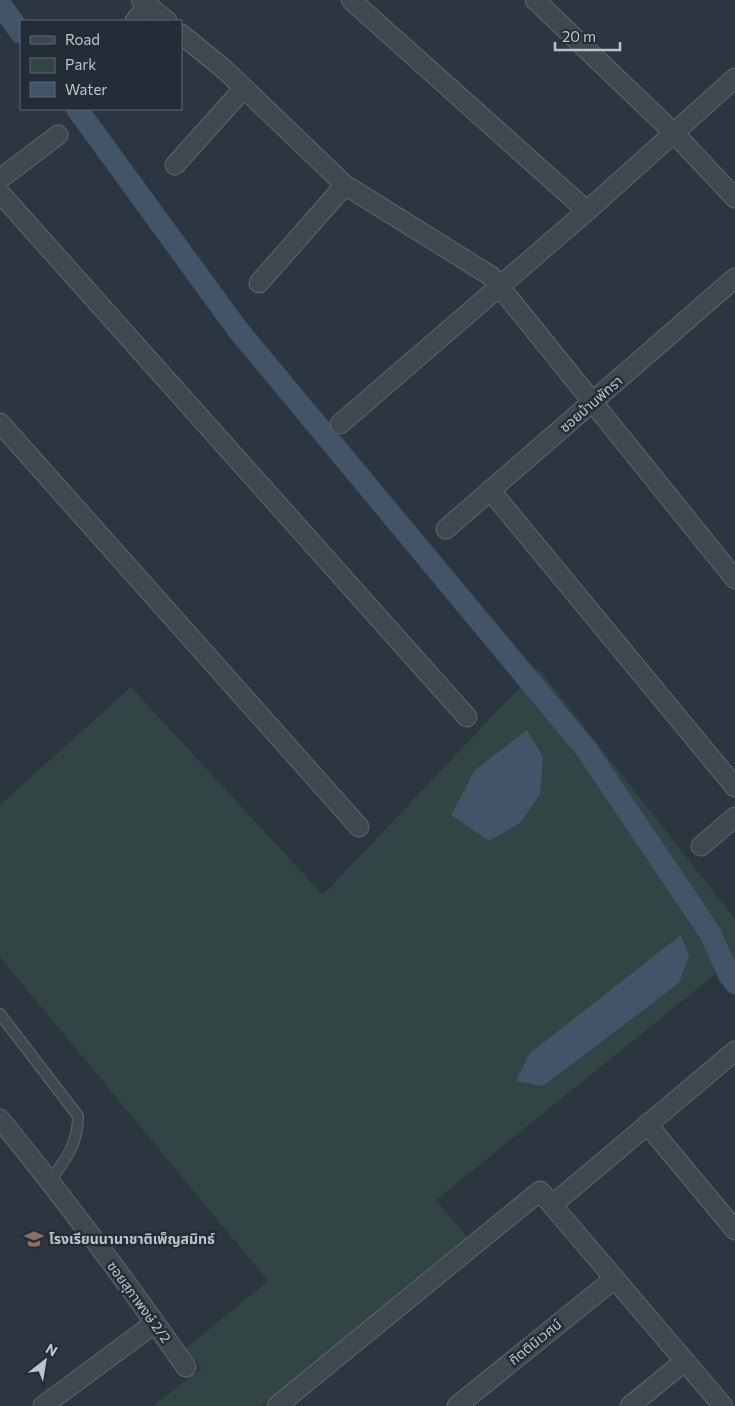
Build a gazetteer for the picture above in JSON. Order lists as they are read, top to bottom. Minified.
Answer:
{"streets":{"street":["ซอยบ้านพัทรา","ซอยสุภาพงษ์ 2/2","กิตตินิเวศน์"]},"places":{"school or university":["โรงเรียนนานาชาติเพ็ญสมิทธ์"]},"legend":["Road","Park","Water"],"scale_bar":"20 m","north":"top right"}
